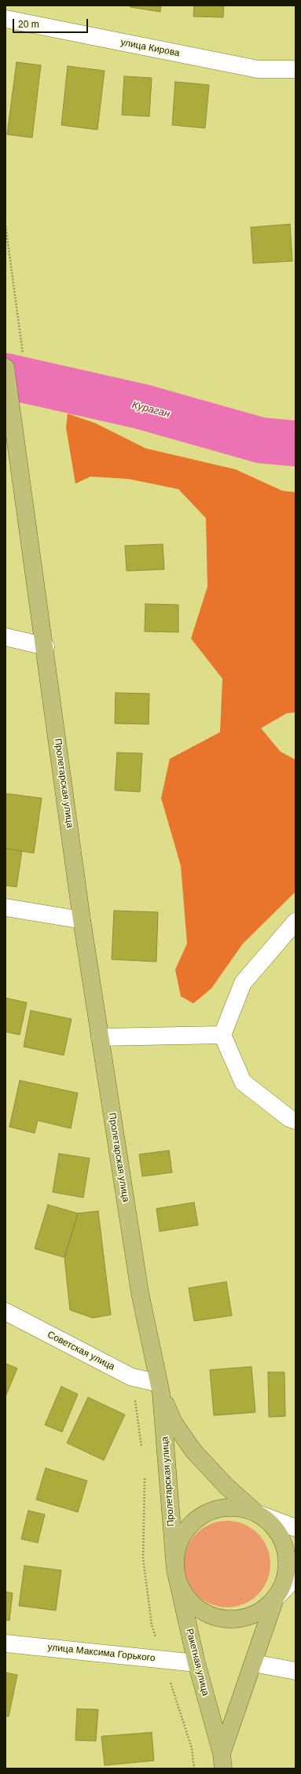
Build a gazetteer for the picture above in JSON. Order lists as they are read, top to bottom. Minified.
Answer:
{"streets":{"main road":["Пролетарская улица","Ракетная улица"],"street":["улица Кирова","Советская улица","улица Максима Горького"]},"crossings":[["Пролетарская улица","Советская улица"],["Пролетарская улица","Ракетная улица"],["улица Максима Горького","Ракетная улица"]],"water":["Кураган"],"scale_bar":"20 m"}
